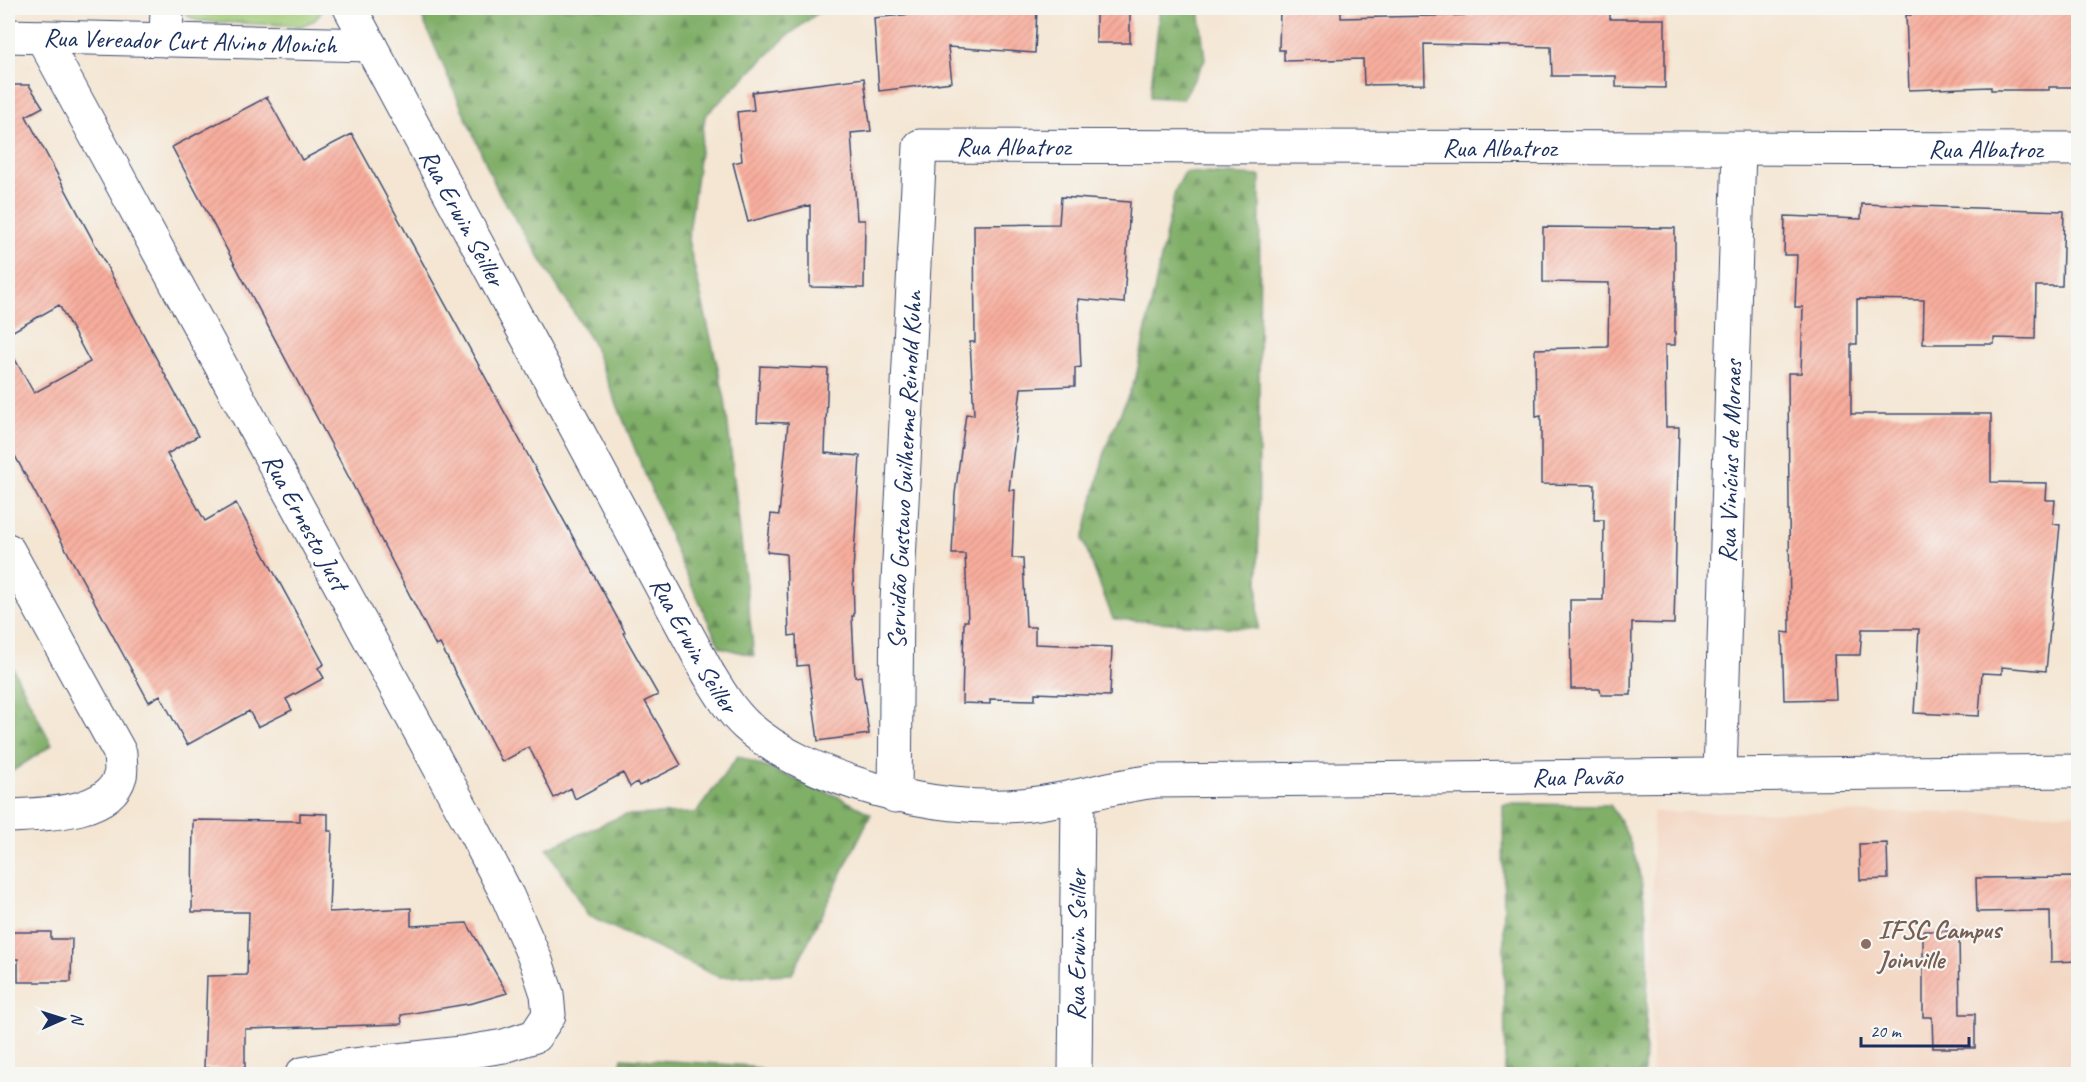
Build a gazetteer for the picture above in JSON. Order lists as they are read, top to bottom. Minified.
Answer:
{"streets":{"street":["Rua Vereador Curt Alvino Monich","Rua Albatroz","Rua Erwin Seiller","Rua Vinícius de Moraes","Servidão Gustavo Guilherme Reinold Kuhn","Rua Ernesto Just","Rua Pavão"]},"crossings":[["Rua Vereador Curt Alvino Monich","Rua Erwin Seiller"],["Rua Vereador Curt Alvino Monich","Rua Ernesto Just"],["Rua Albatroz","Rua Vinícius de Moraes"],["Rua Albatroz","Servidão Gustavo Guilherme Reinold Kuhn"],["Rua Erwin Seiller","Servidão Gustavo Guilherme Reinold Kuhn"],["Rua Erwin Seiller","Rua Pavão"],["Rua Vinícius de Moraes","Rua Pavão"]],"places":["IFSC Campus Joinville"],"scale_bar":"20 m","north":"right"}
